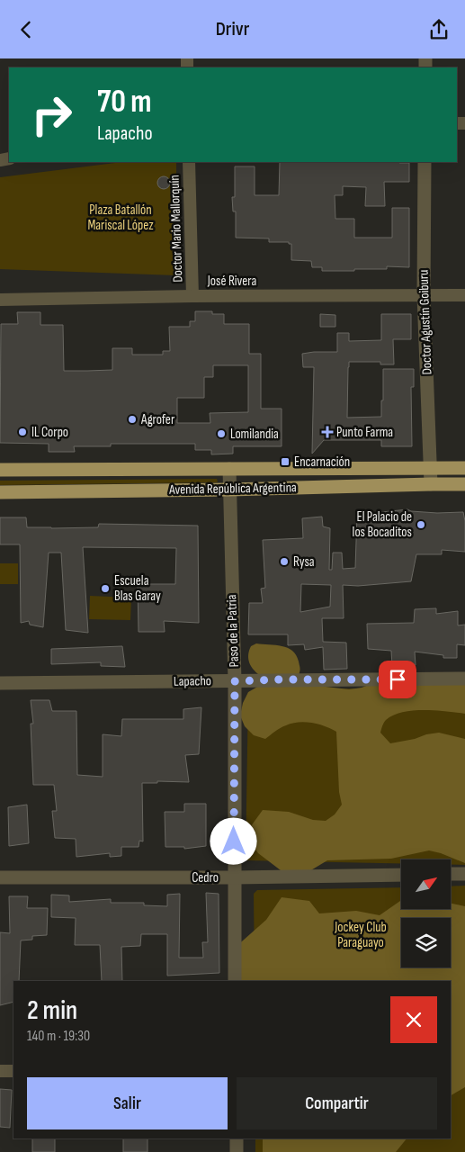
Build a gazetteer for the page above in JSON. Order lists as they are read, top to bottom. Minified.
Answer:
{"streets":{"highway":["Avenida República Argentina"],"street":["Doctor Mario Mallorquín","José Rivera","Doctor Agustín Goiburu","Paso de la Patria","Lapacho","Cedro"]},"crossings":[["Doctor Mario Mallorquín","José Rivera"],["José Rivera","Doctor Agustín Goiburu"],["Doctor Agustín Goiburu","Avenida República Argentina"],["Avenida República Argentina","Paso de la Patria"],["Paso de la Patria","Lapacho"],["Paso de la Patria","Cedro"]],"parks":["Plaza Batallón Mariscal López","Jockey Club Paraguayo"],"places":{"other":["Agrofer","IL Corpo","Lomilandia","El Palacio de los Bocaditos","Rysa","Escuela Blas Garay"],"health":["Punto Farma"],"transit":["Encarnación"]},"north":"top right","page":{"header":"Drivr","turn":["70 m","Lapacho"],"heading":["2 min","140 m · 19:30"],"buttons":["Salir","Compartir"]}}
